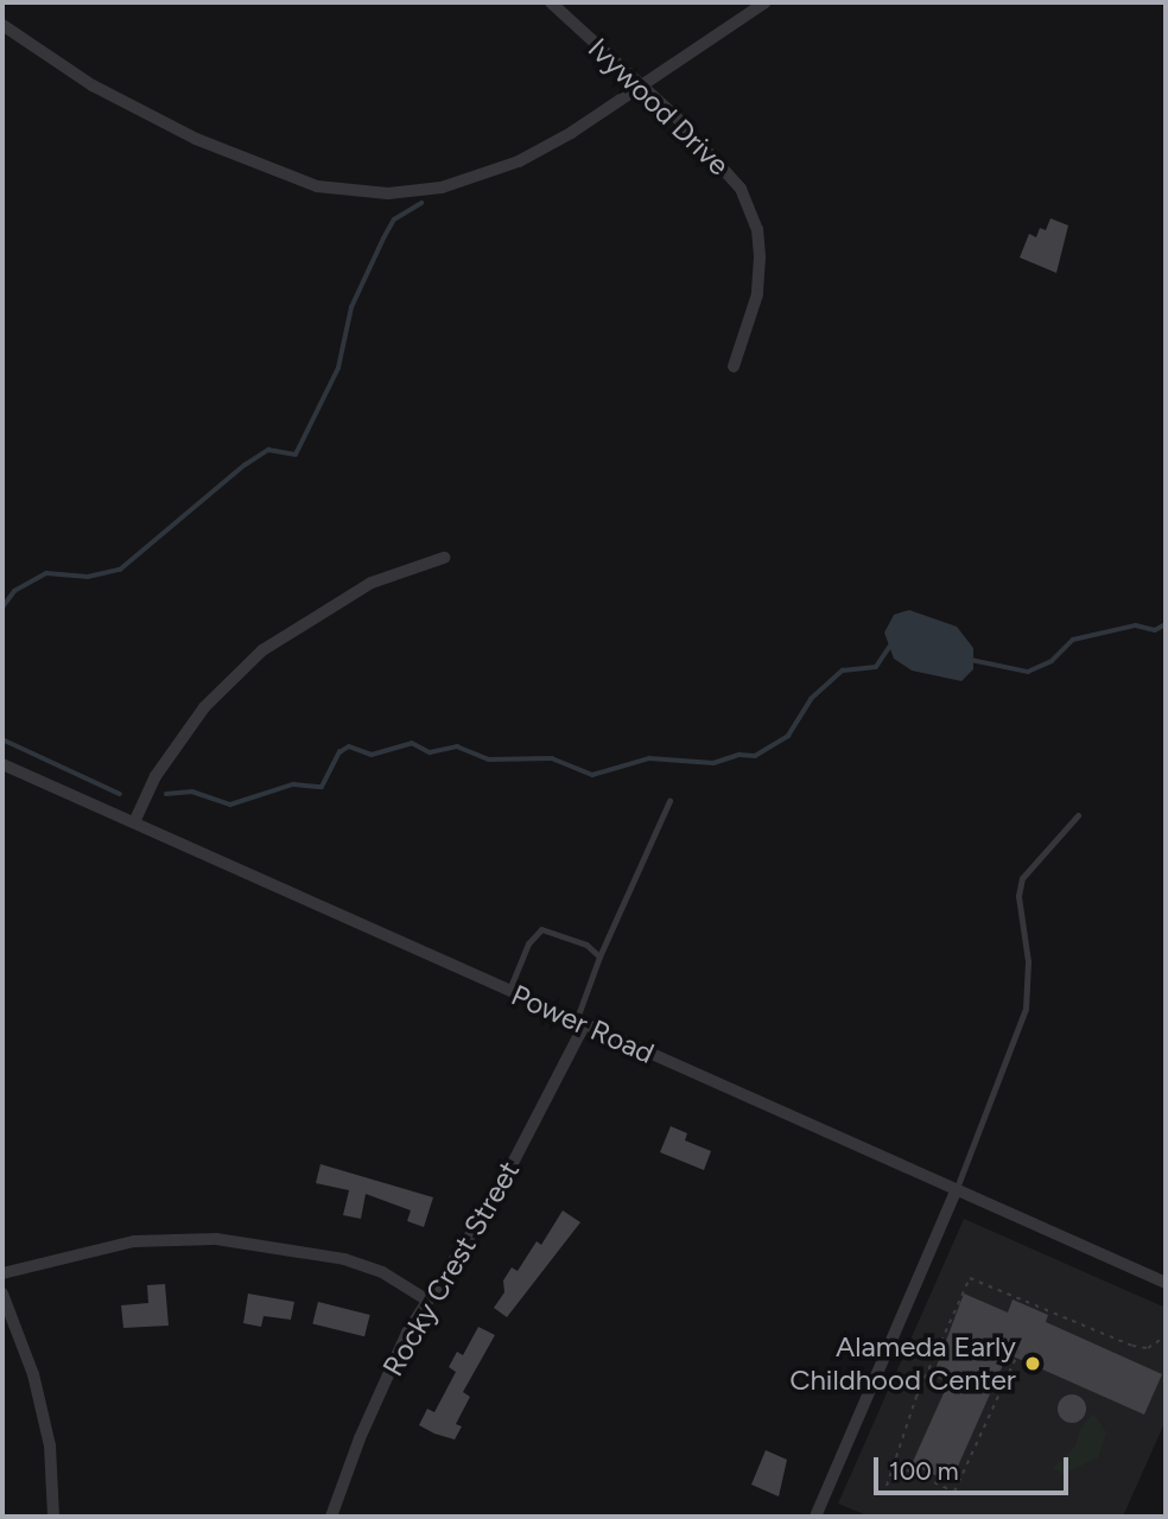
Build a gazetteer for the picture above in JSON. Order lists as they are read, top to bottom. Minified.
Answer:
{"streets":{"street":["Ivywood Drive","Power Road","Rocky Crest Street"]},"crossings":[["Power Road","Rocky Crest Street"]],"places":["Alameda Early Childhood Center"],"scale_bar":"100 m"}
